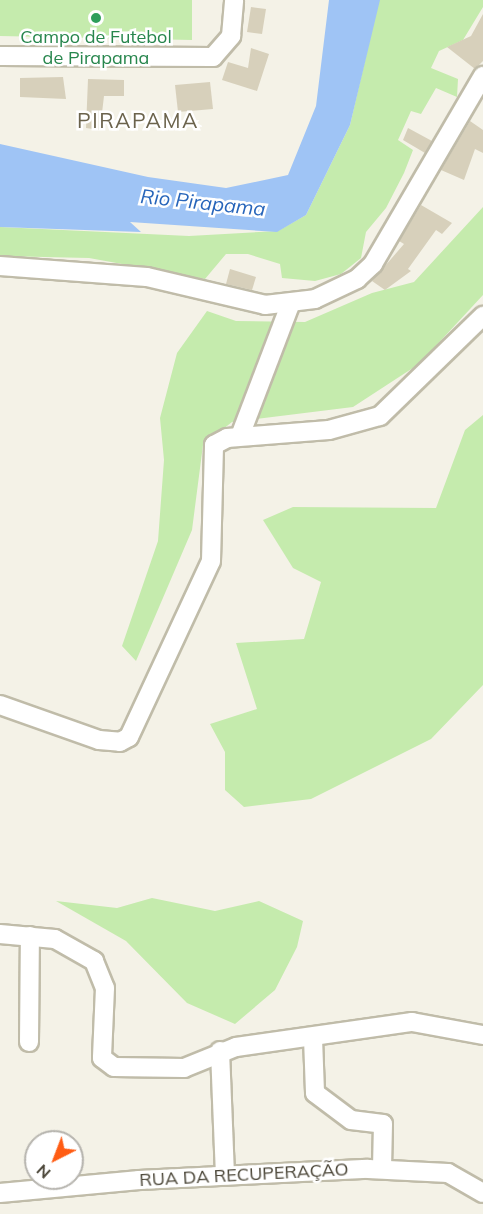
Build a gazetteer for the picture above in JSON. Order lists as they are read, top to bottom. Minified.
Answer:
{"streets":{"street":["RUA DA RECUPERAÇÃO"]},"districts":["PIRAPAMA"],"water":["Rio Pirapama"],"places":["Campo de Futebol de Pirapama"],"north":"bottom left"}
